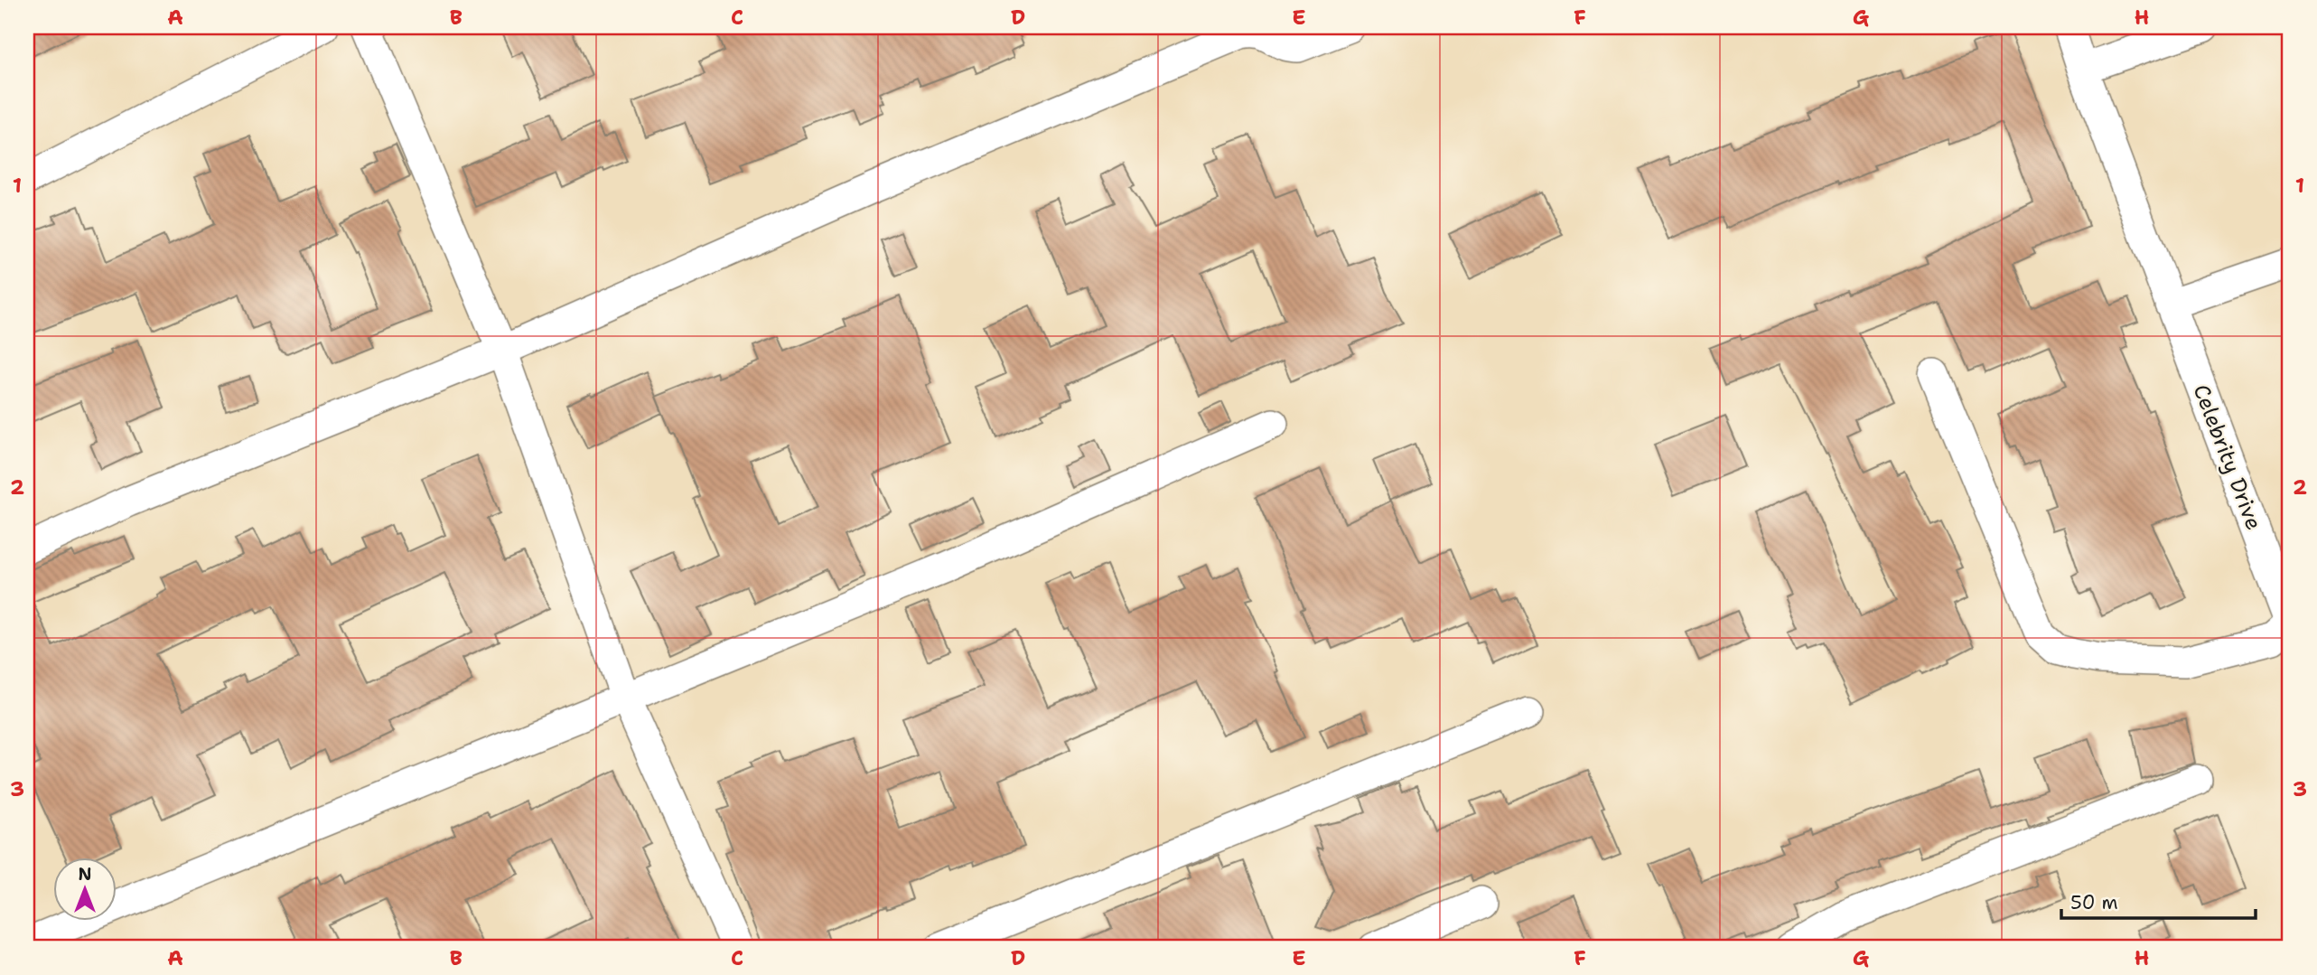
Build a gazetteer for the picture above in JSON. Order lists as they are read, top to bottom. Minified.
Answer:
{"streets":{"street":["Celebrity Drive"]},"scale_bar":"50 m","north":"top","grid":{"columns":["A","B","C","D","E","F","G","H"],"rows":["1","2","3"]}}
